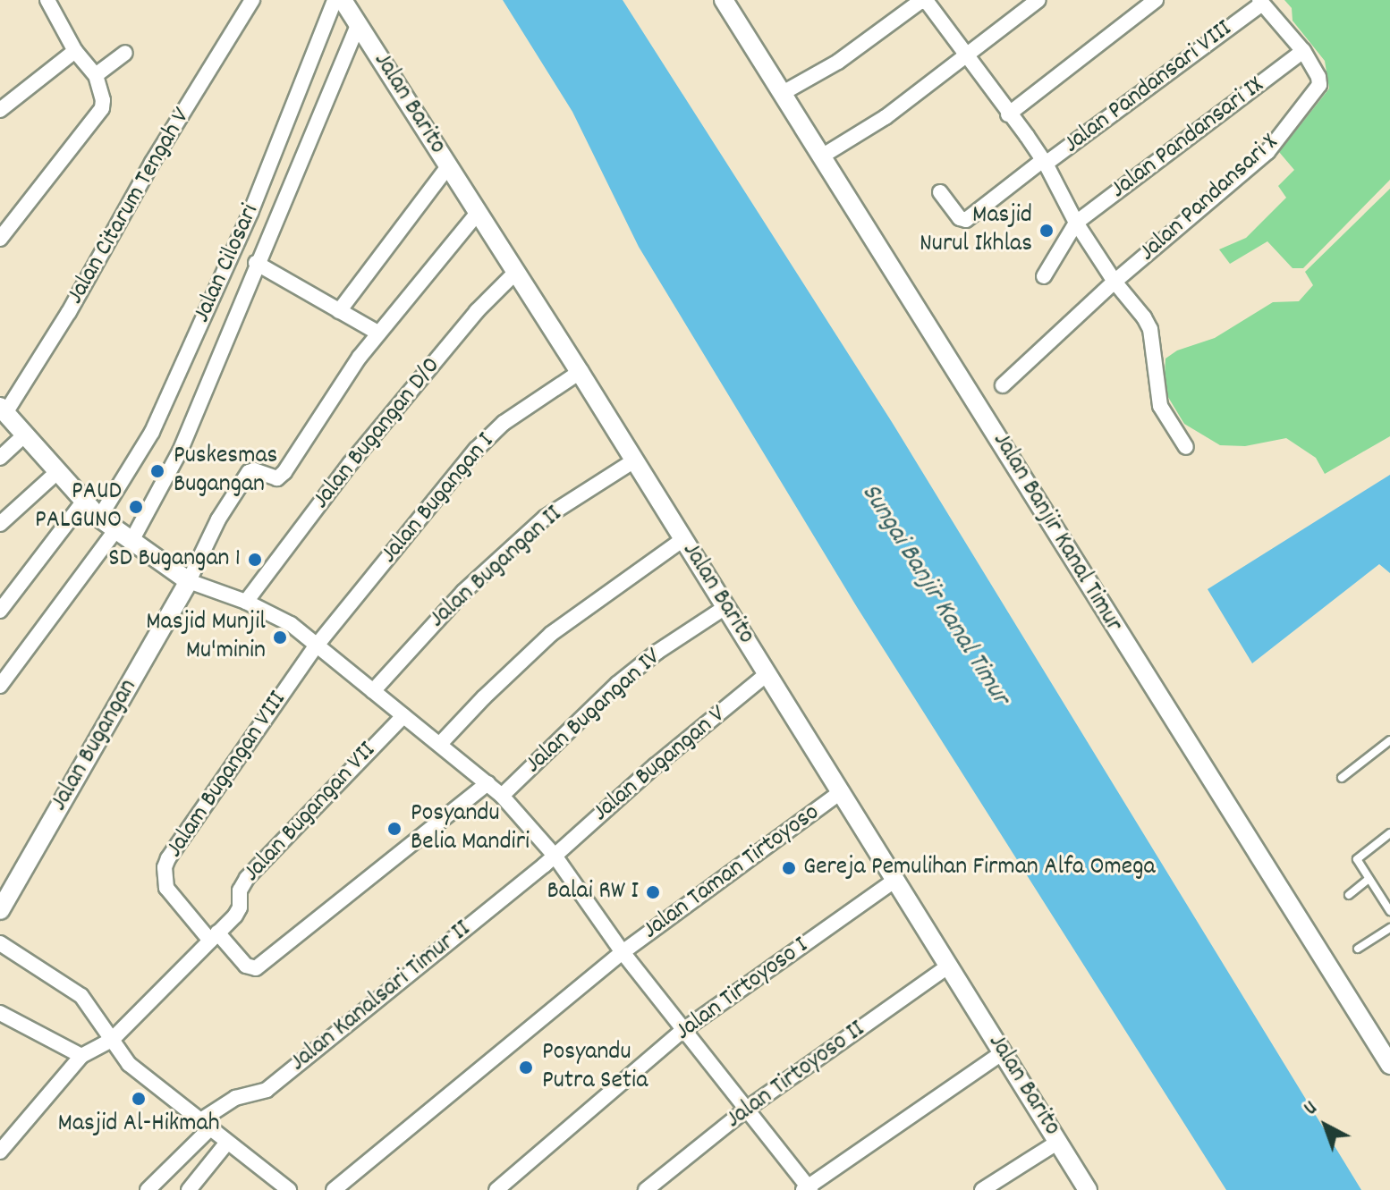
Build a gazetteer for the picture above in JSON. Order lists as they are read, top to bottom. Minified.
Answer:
{"streets":{"street":["Jalan Pandansari VIII","Jalan Barito","Jalan Pandansari IX","Jalan Pandansari X","Jalan Citarum Tengah V","Jalan Cilosari","Jalan Bugangan D/0","Jalan Bugangan I","Jalan Banjir Kanal Timur","Jalan Bugangan II","Jalan Bugangan IV","Jalan Bugangan","Jalan Bugangan V","Jalam Bugangan VIII","Jalan Bugangan VII","Jalan Taman Tirtoyoso","Jalan Tirtoyoso I","Jalan Kanalsari Timur II","Jalan Tirtoyoso II"]},"crossings":[["Jalan Barito","Jalan Cilosari"],["Jalan Barito","Jalan Bugangan D/0"],["Jalan Barito","Jalan Bugangan I"],["Jalan Barito","Jalan Bugangan II"],["Jalan Barito","Jalan Bugangan IV"],["Jalan Barito","Jalan Bugangan V"],["Jalan Barito","Jalan Taman Tirtoyoso"],["Jalan Barito","Jalan Tirtoyoso I"],["Jalan Barito","Jalan Tirtoyoso II"],["Jalan Pandansari IX","Jalan Pandansari X"],["Jalan Bugangan I","Jalam Bugangan VIII"],["Jalan Bugangan V","Jalan Kanalsari Timur II"],["Jalam Bugangan VIII","Jalan Bugangan VII"]],"water":["Sungai Banjir Kanal Timur"],"places":["Masjid Nurul Ikhlas","Puskesmas Bugangan","PAUD PALGUNO","SD Bugangan 1","Masjid Munjil Mu'minin","Posyandu Belia Mandiri","Gereja Pemulihan Firman Alfa Omega","Balai RW I","Posyandu Putra Setia","Masjid Al-Hikmah"],"north":"top left"}
